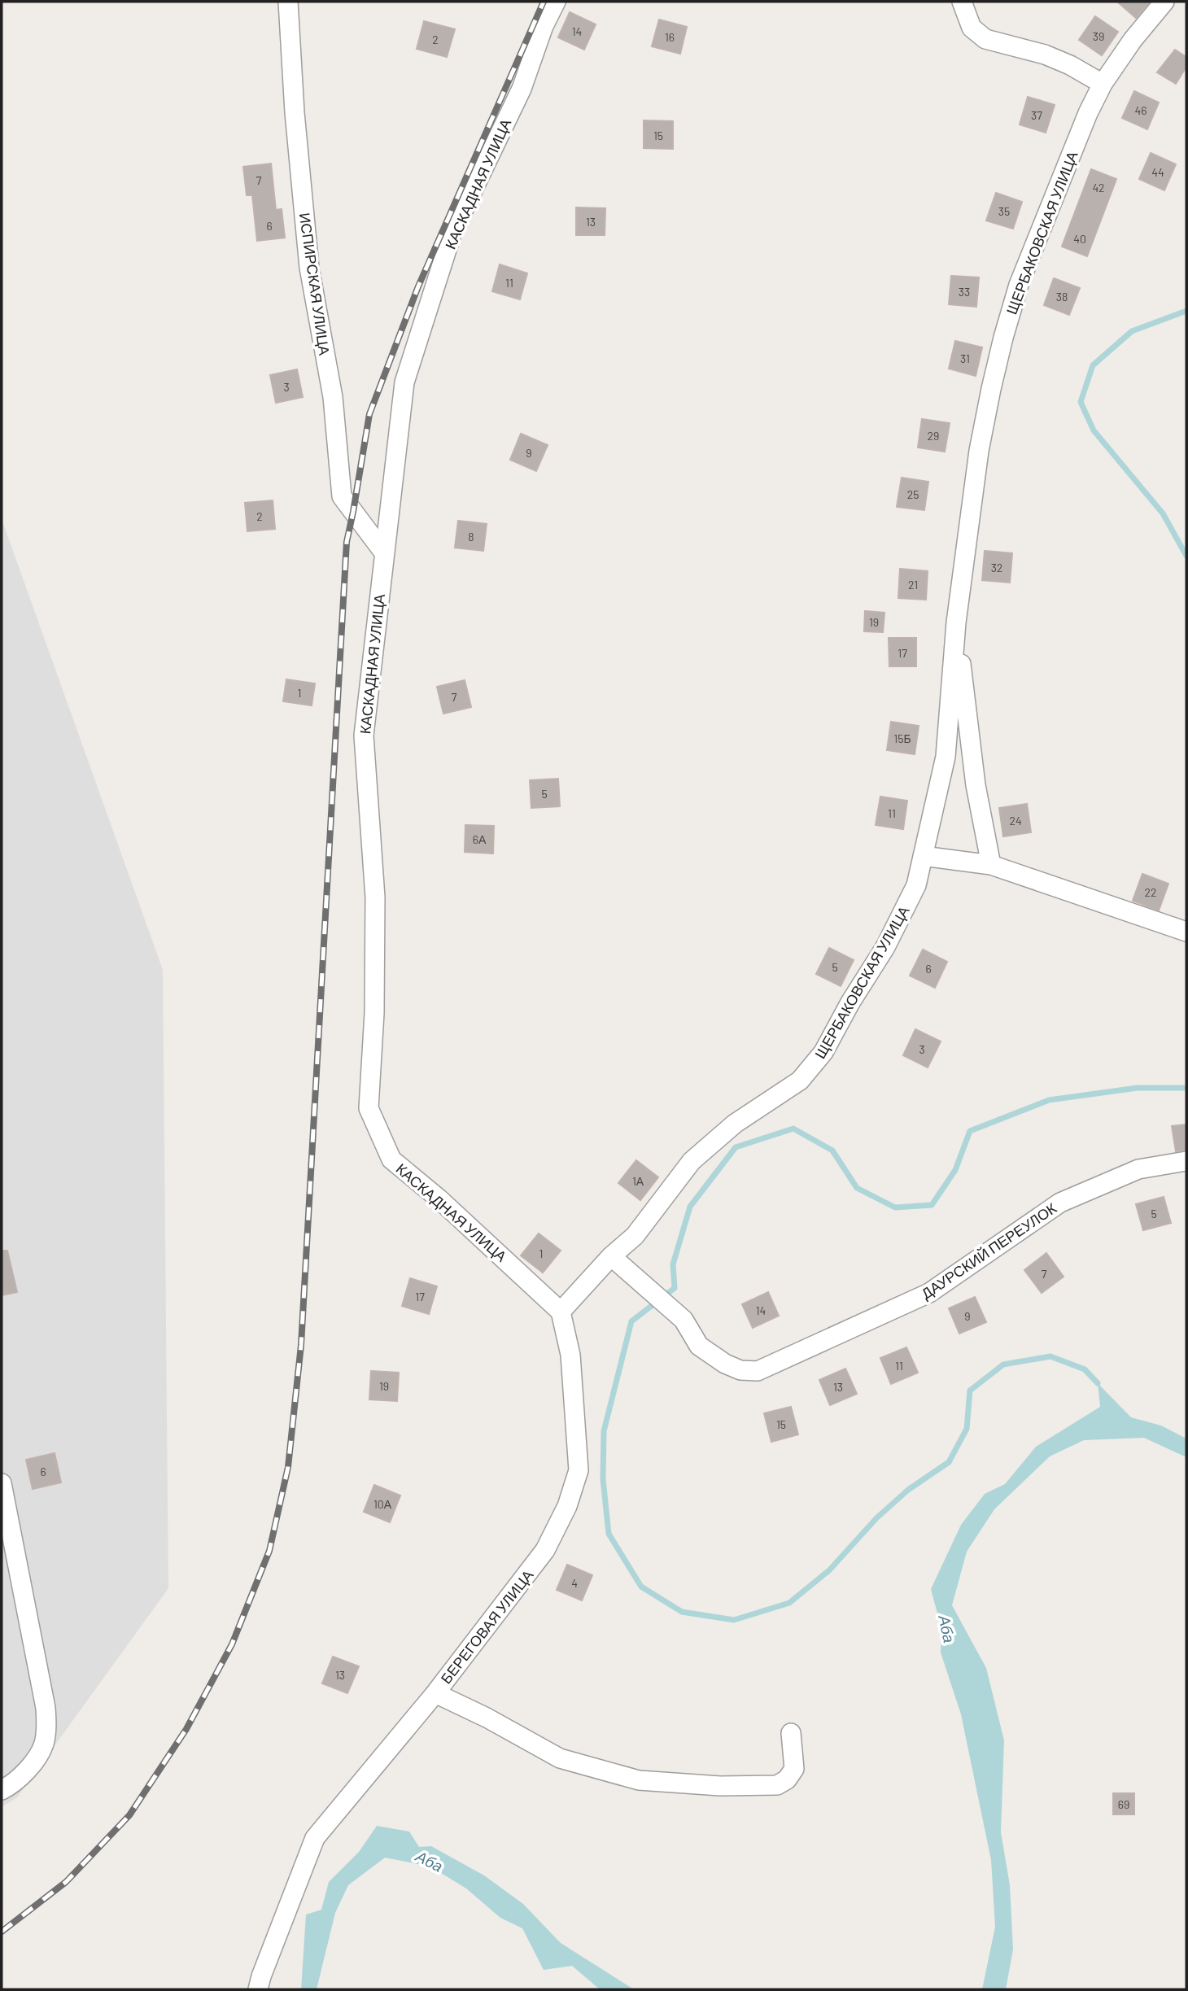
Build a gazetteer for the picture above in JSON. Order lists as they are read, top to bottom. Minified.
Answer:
{"streets":{"street":["КАСКАДНАЯ УЛИЦА","ЩЕРБАКОВСКАЯ УЛИЦА","ИСПИРСКАЯ УЛИЦА","ДАУРСКИЙ ПЕРЕУЛОК","БЕРЕГОВАЯ УЛИЦА"]},"crossings":[["КАСКАДНАЯ УЛИЦА","ЩЕРБАКОВСКАЯ УЛИЦА"],["КАСКАДНАЯ УЛИЦА","ИСПИРСКАЯ УЛИЦА"],["КАСКАДНАЯ УЛИЦА","БЕРЕГОВАЯ УЛИЦА"],["ЩЕРБАКОВСКАЯ УЛИЦА","ДАУРСКИЙ ПЕРЕУЛОК"],["ЩЕРБАКОВСКАЯ УЛИЦА","БЕРЕГОВАЯ УЛИЦА"]],"water":["Аба"],"house_numbers":["14","39","16","2","46","37","15","44","7","42","35","13","6","40","11","33","38","31","3","29","9","25","2","8","32","21","19","17","1","7","15Б","5","11","24","6А","22","5","6","3","1А","5","1","7","17","14","9","11","19","13","15","6","10А","4","13","69"]}
